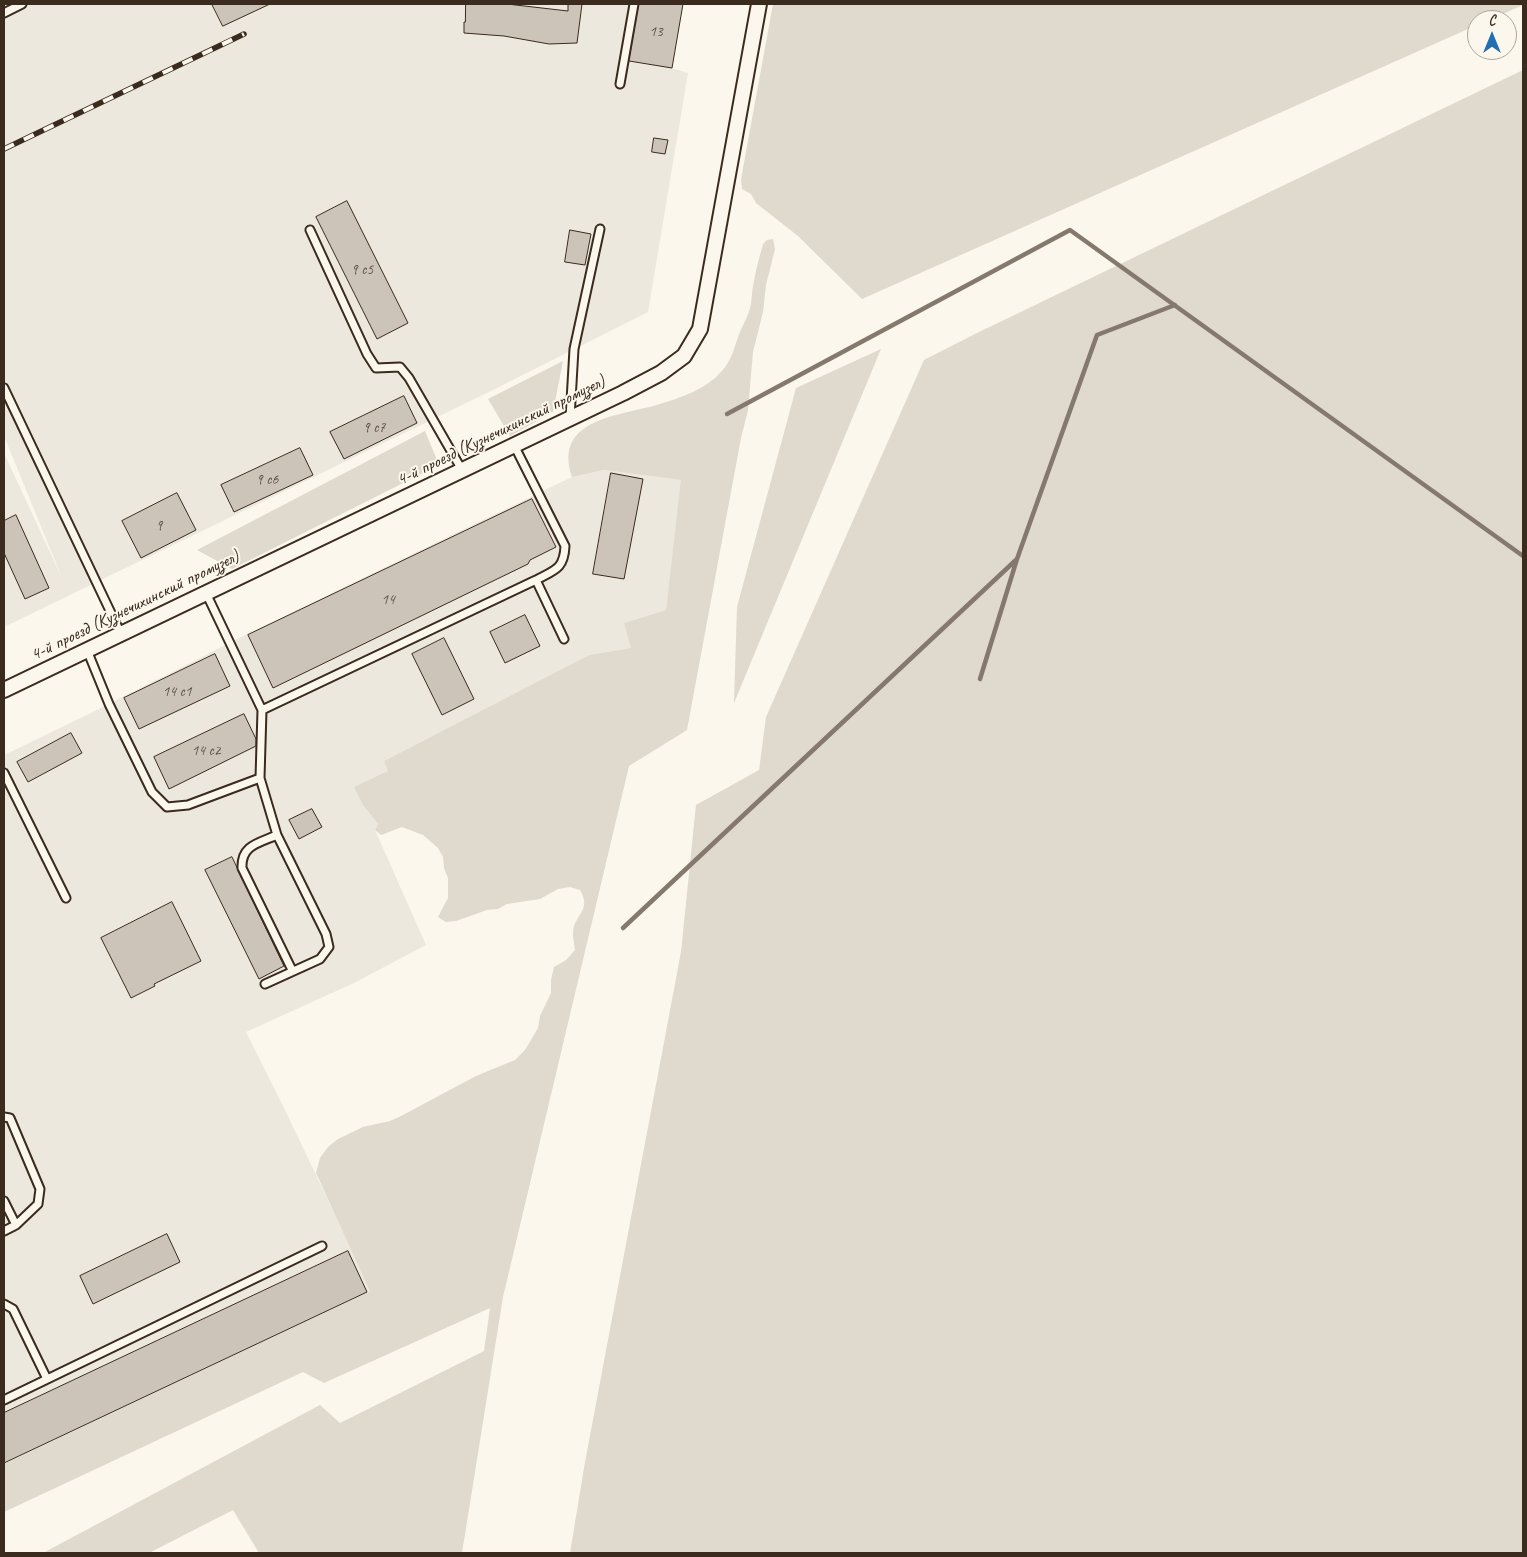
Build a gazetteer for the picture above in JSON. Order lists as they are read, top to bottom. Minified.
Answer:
{"streets":{"street":["4-й проезд (Кузнечихинский промузел)"]},"house_numbers":["13","9 с5","9 с7","9 с6","9","14","14 с1","14 с2"],"north":"top"}
